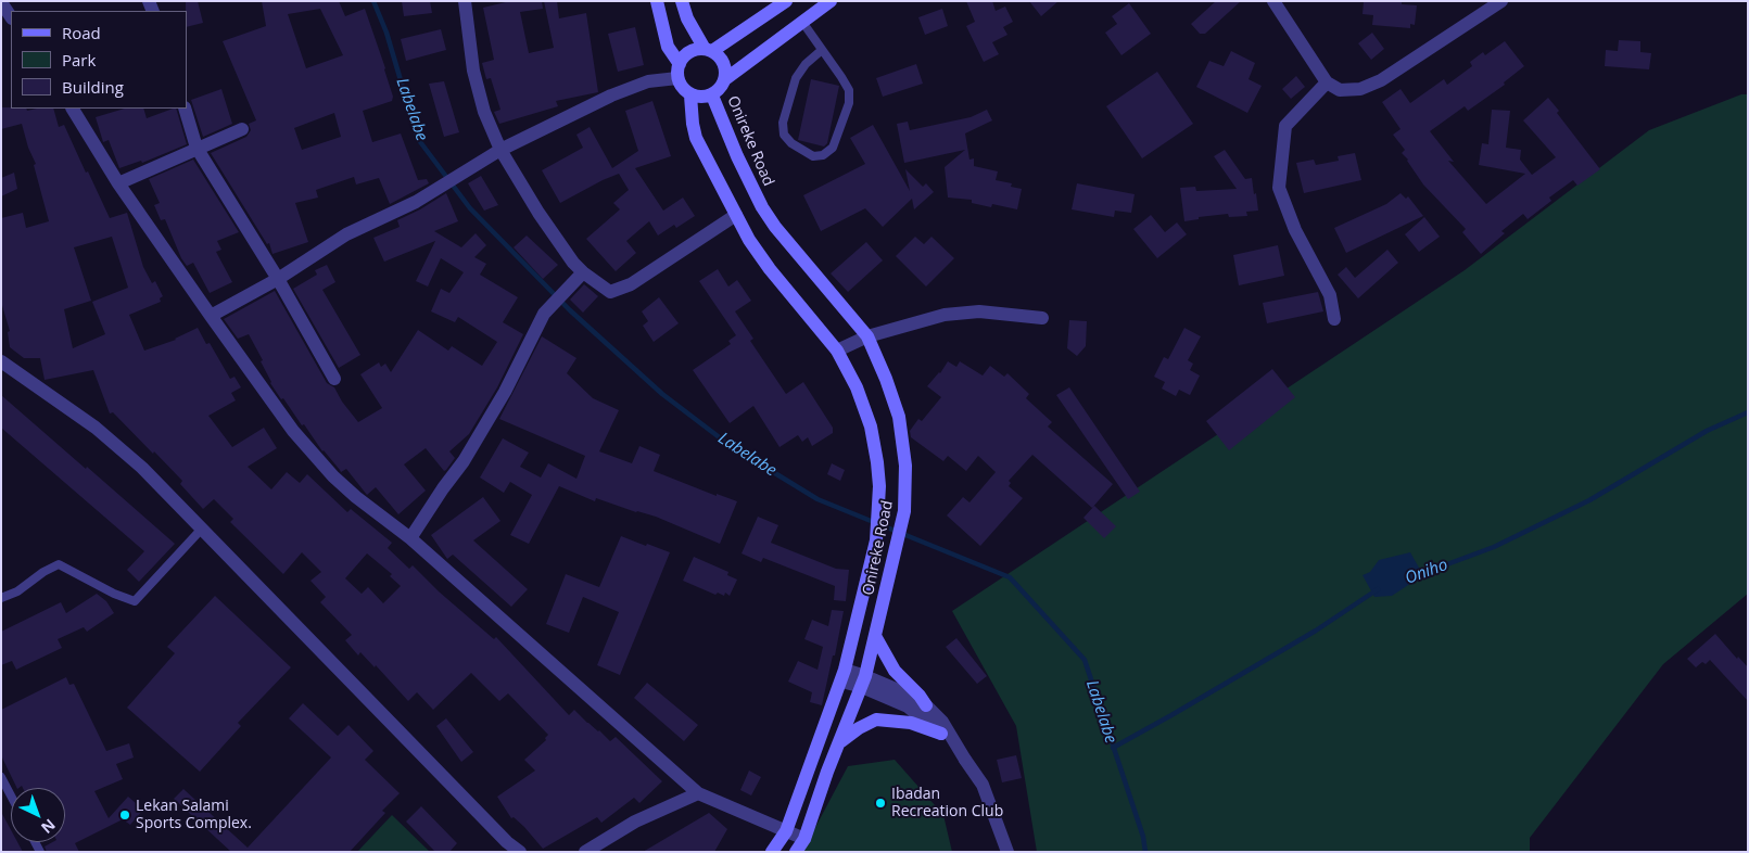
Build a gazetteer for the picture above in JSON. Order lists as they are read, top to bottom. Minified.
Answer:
{"streets":{"main road":["Onireke Road"]},"water":["Labelabe","Oniho"],"places":["Ibadan Recreation Club","Lekan Salami Sports Complex."],"legend":["Road","Park","Building"],"north":"bottom right"}
